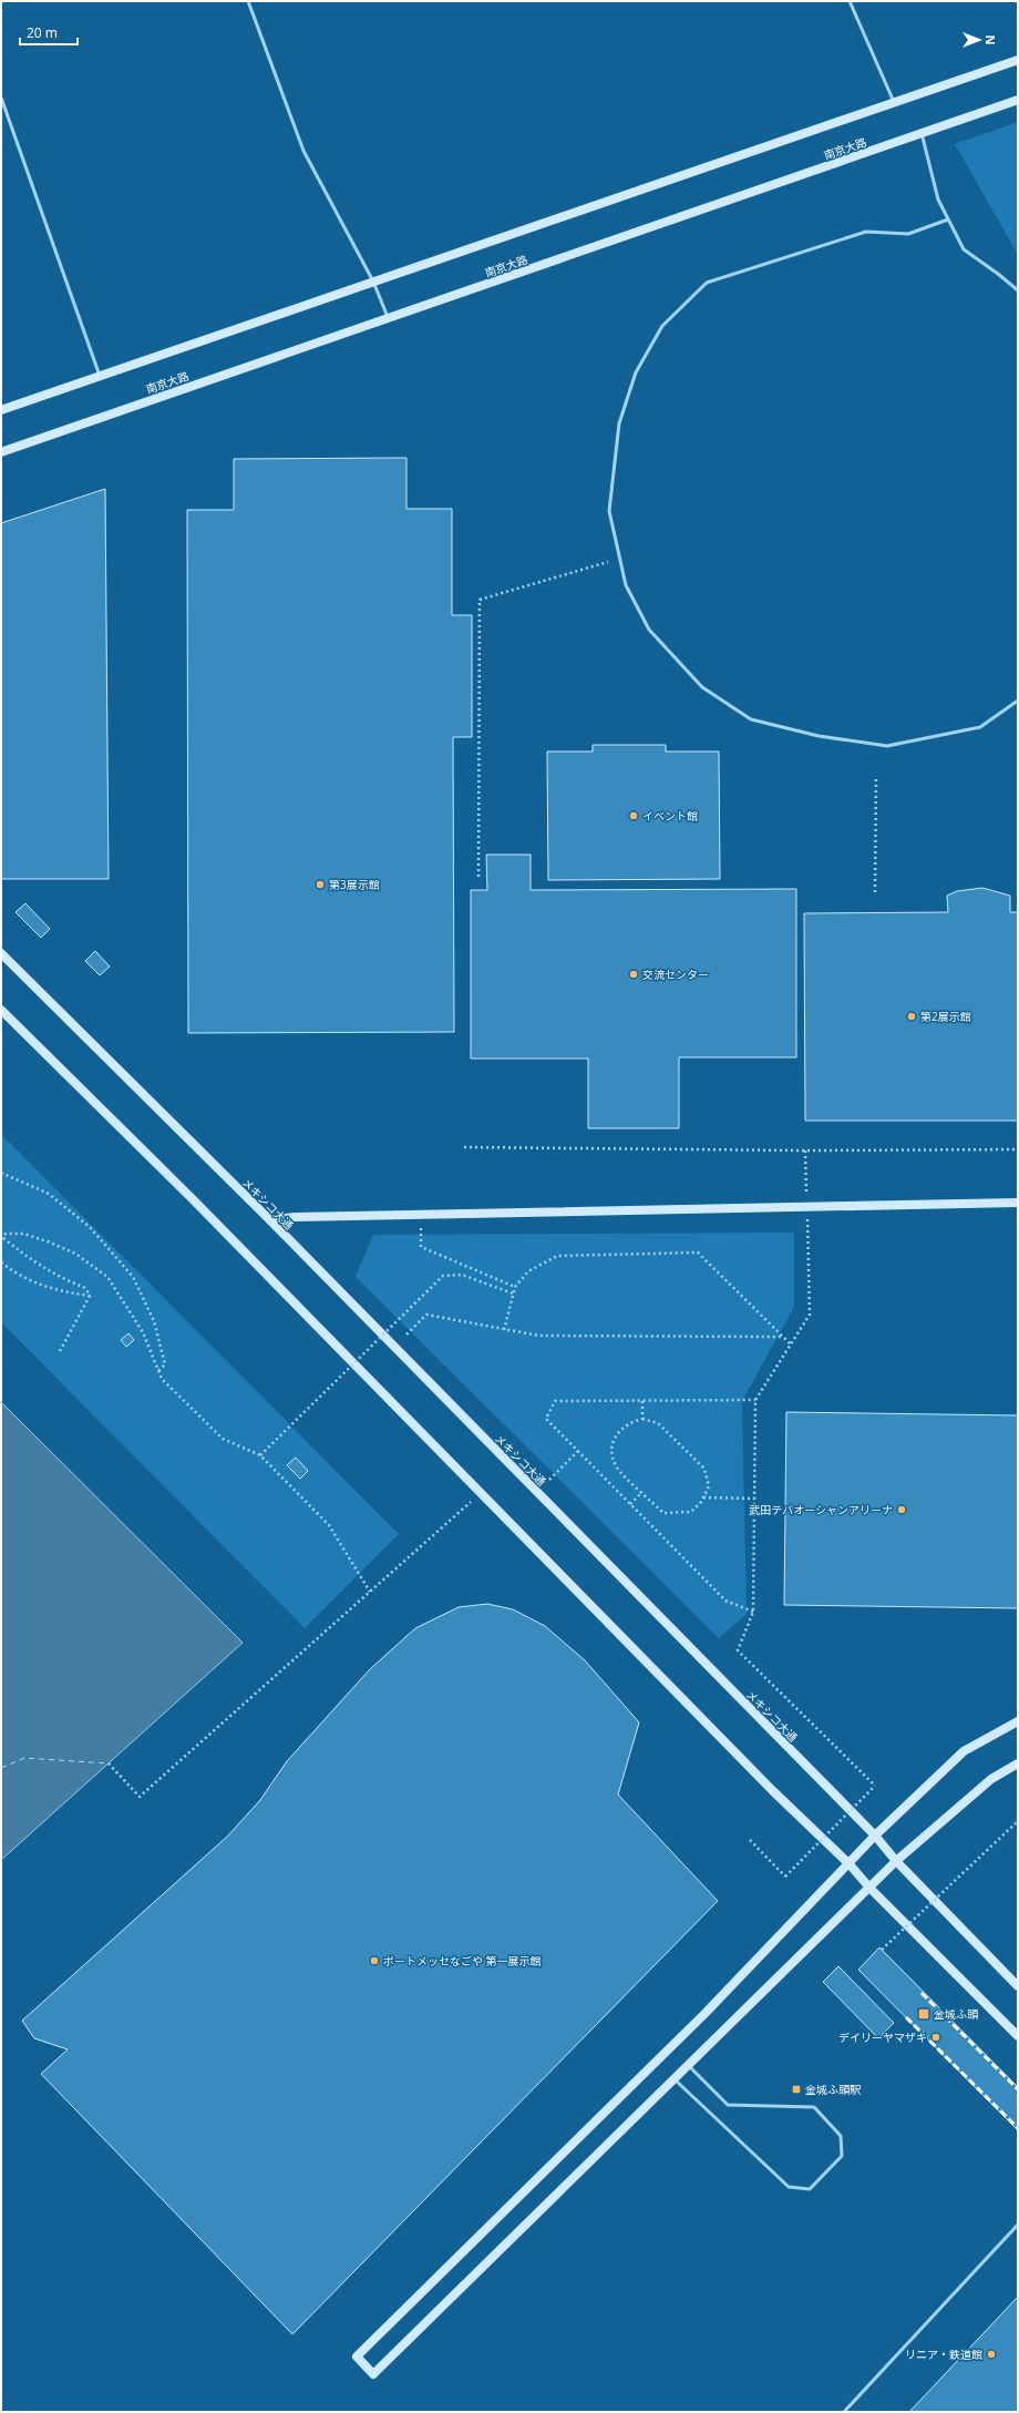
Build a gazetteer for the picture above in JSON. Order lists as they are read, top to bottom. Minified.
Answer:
{"streets":{"street":["南京大路","メキシコ大通"]},"places":{"other":["イベント館","第3展示館","交流センター","第2展示館","武田テバオーシャンアリーナ","ポートメッセなごや 第一展示館","デイリーヤマザキ","リニア・鉄道館"],"transit":["金城ふ頭","金城ふ頭駅"]},"scale_bar":"20 m","north":"right"}
